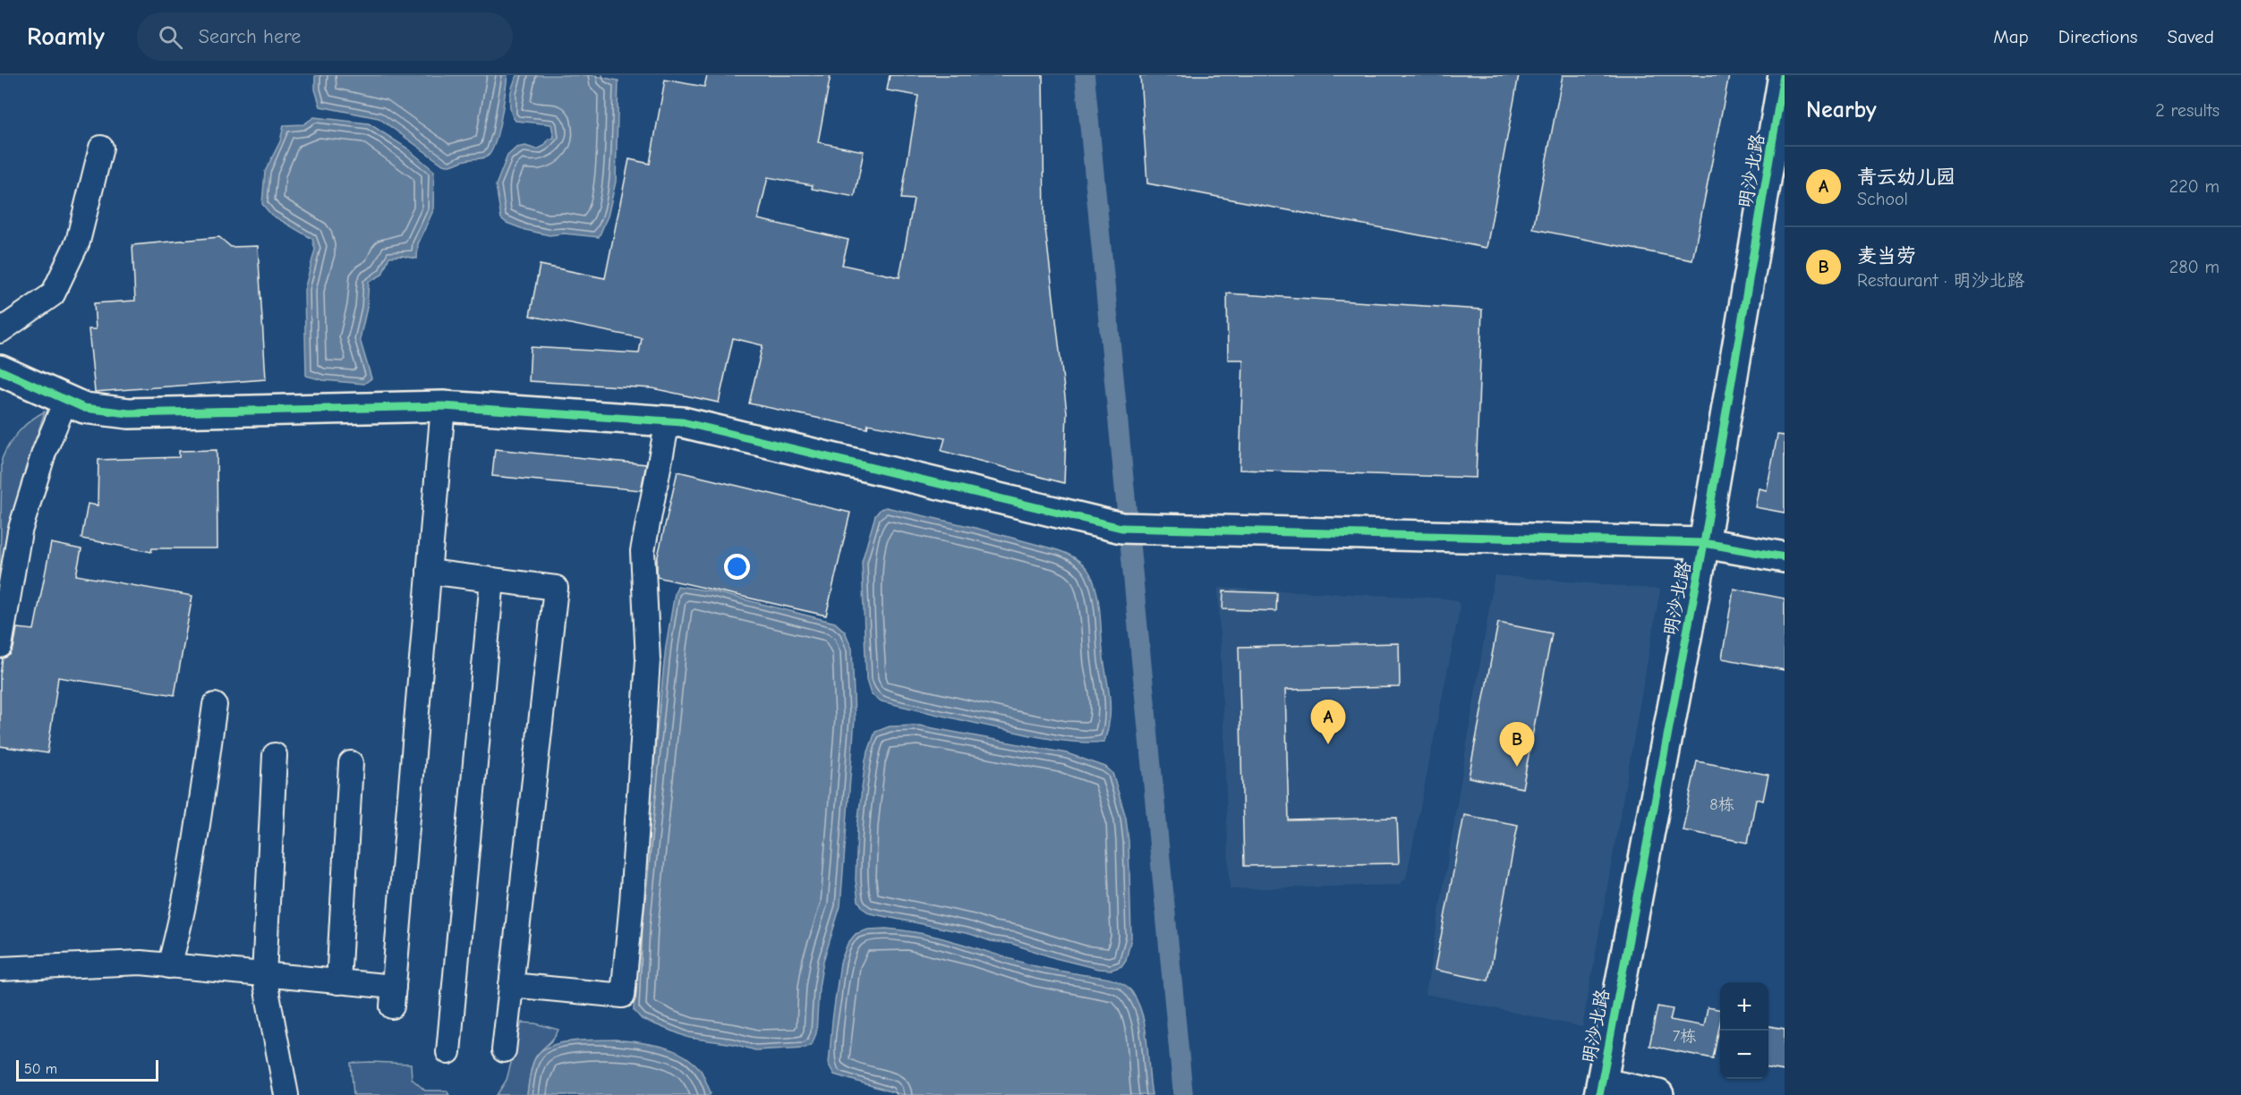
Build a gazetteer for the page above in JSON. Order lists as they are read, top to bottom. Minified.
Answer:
{"streets":{"street":["明沙北路"]},"house_numbers":["8栋","7栋"],"scale_bar":"50 m","page":{"header":"Roamly","search":"Search here","nav":["Map","Directions","Saved"],"heading":["Nearby","2 results"],"list":[{"mark":"A","name":"青云幼儿园","note":"School","value":"220 m"},{"mark":"B","name":"麦当劳","note":"Restaurant · 明沙北路","value":"280 m"}],"pins":["A","B"],"map_buttons":["+","−"],"scale":"50 m"}}
